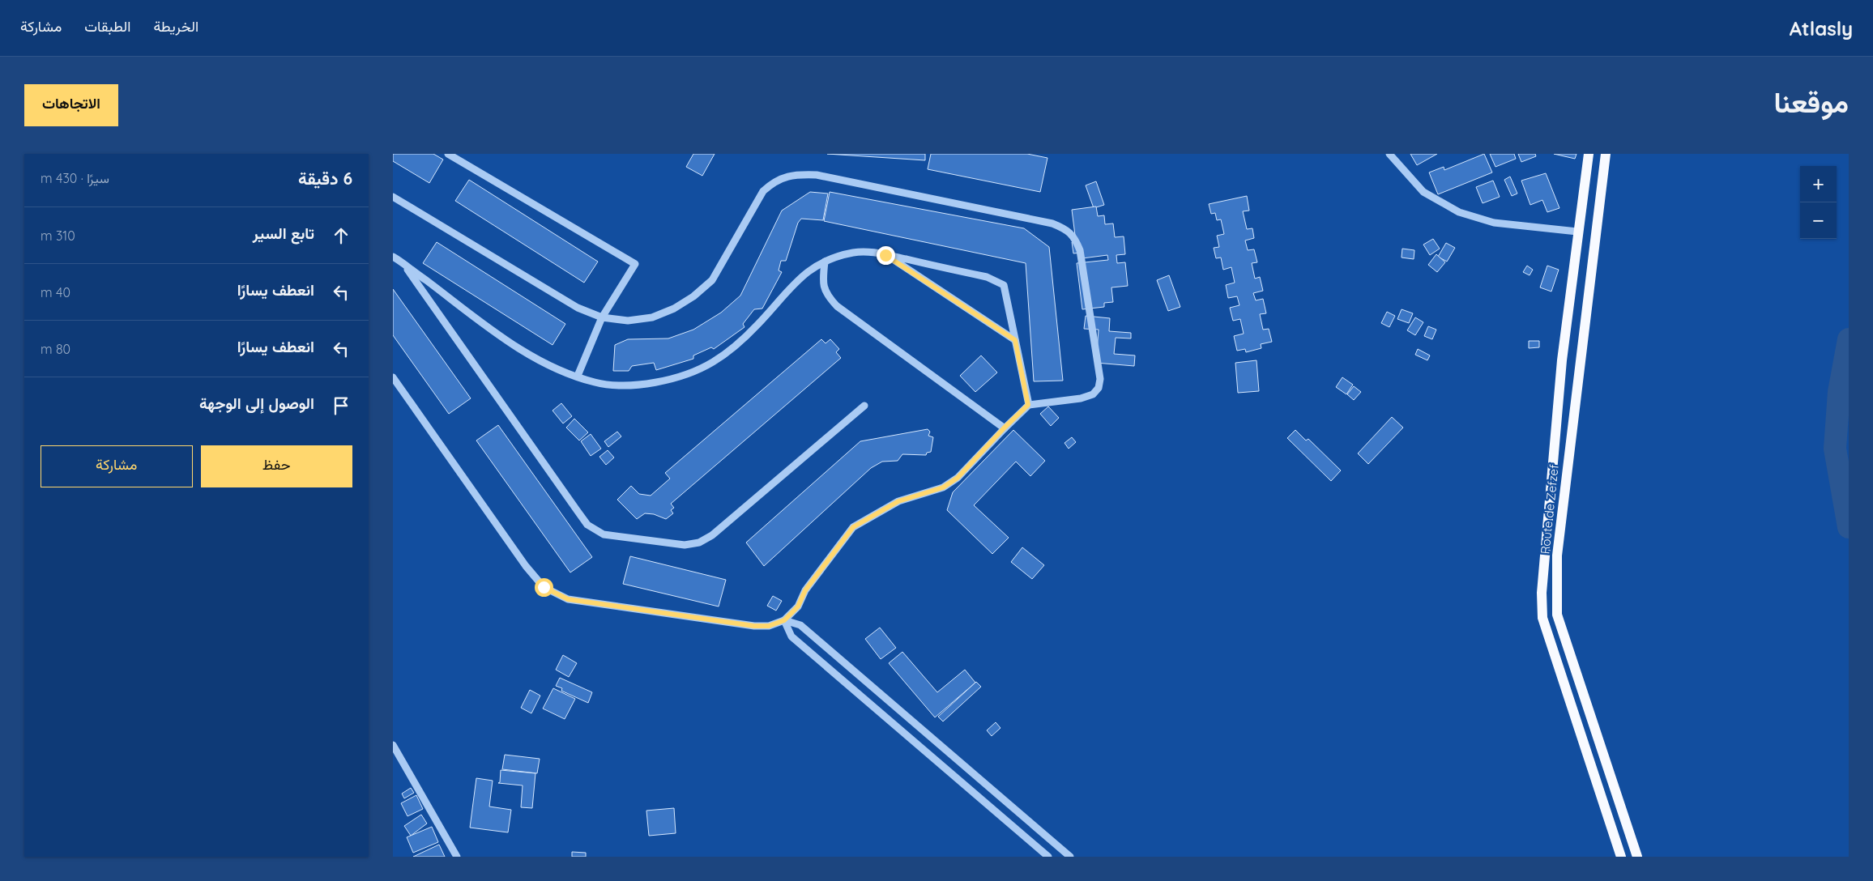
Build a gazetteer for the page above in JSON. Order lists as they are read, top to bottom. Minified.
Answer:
{"streets":{"main road":["Route de Zefzef"]},"page":{"header":"Atlasly","nav":["الخريطة","الطبقات","مشاركة"],"title":"موقعنا","buttons":["الاتجاهات",["حفظ","مشاركة"]],"heading":["6 دقيقة","سيرًا · 430 m"],"map_buttons":["+","−"],"list":[["تابع السير","310 m"],["انعطف يسارًا","40 m"],["انعطف يسارًا","80 m"],"الوصول إلى الوجهة"]}}
